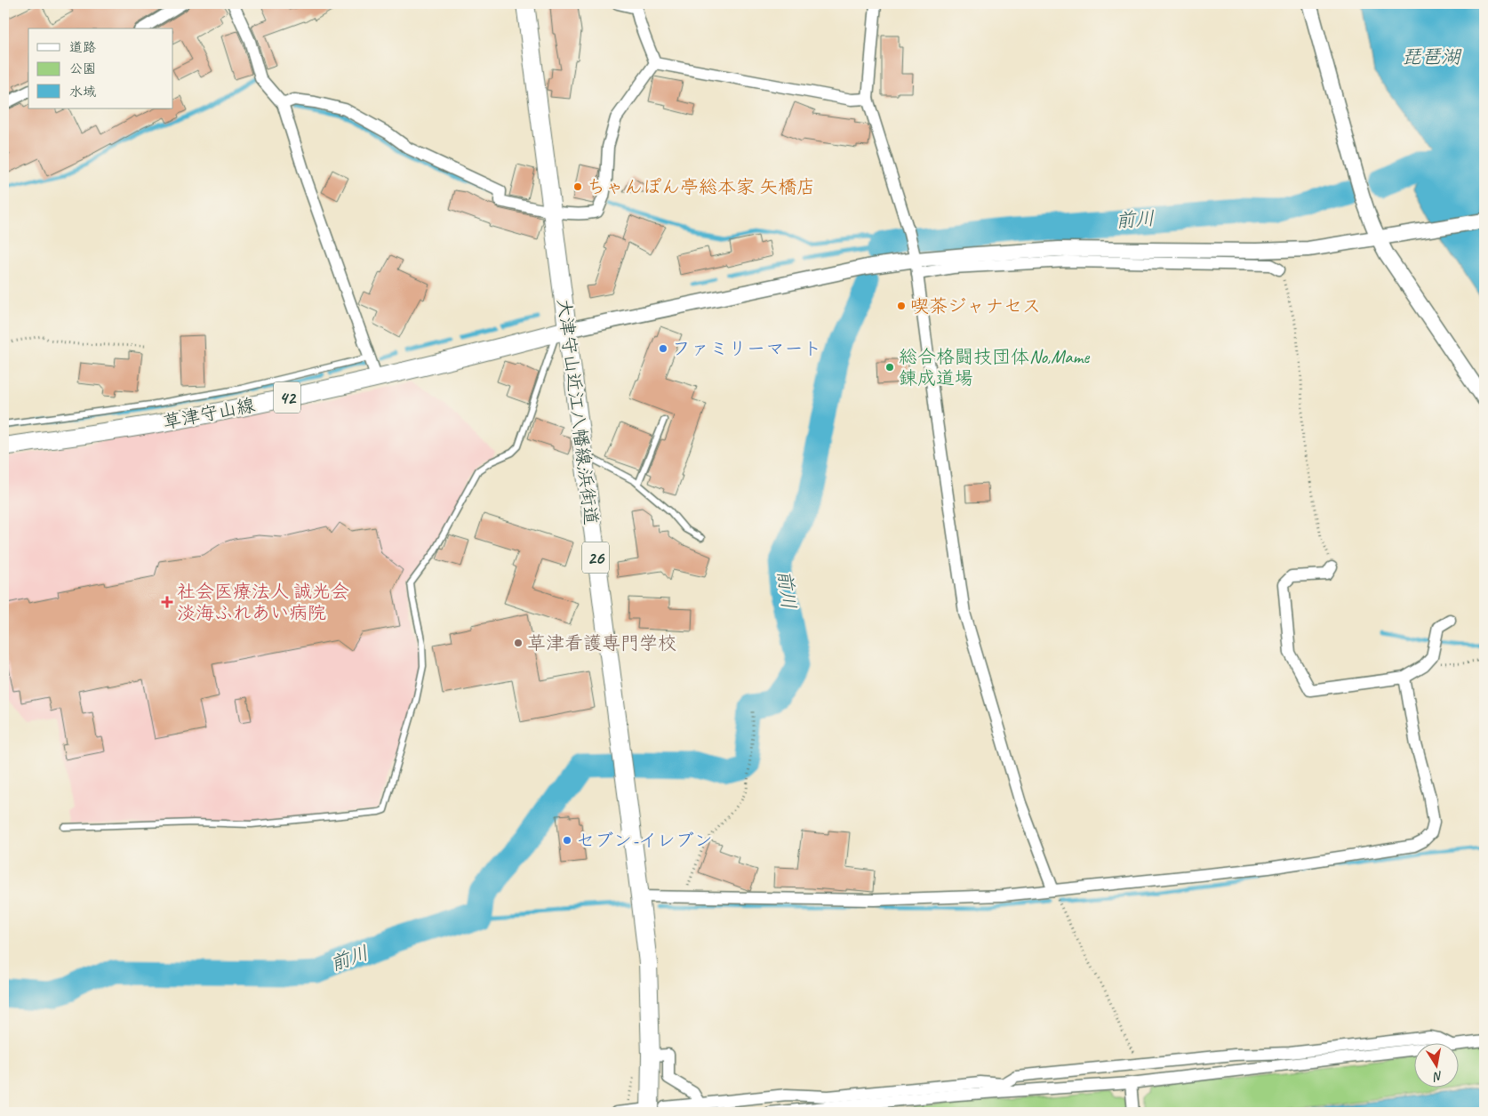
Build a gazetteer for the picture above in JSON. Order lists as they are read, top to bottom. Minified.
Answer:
{"streets":{"main road":["42","大津守山近江八幡線;浜街道","草津守山線","26"]},"crossings":[["大津守山近江八幡線;浜街道","草津守山線"]],"water":["琵琶湖","前川"],"places":{"other":["ちゃんぽん亭総本家 矢橋店","喫茶ジャナセス","ファミリーマート","総合格闘技団体No,Mame 錬成道場","草津看護専門学校","セブン-イレブン"],"health":["社会医療法人 誠光会 淡海ふれあい病院"]},"legend":["道路","公園","水域"],"north":"bottom"}
